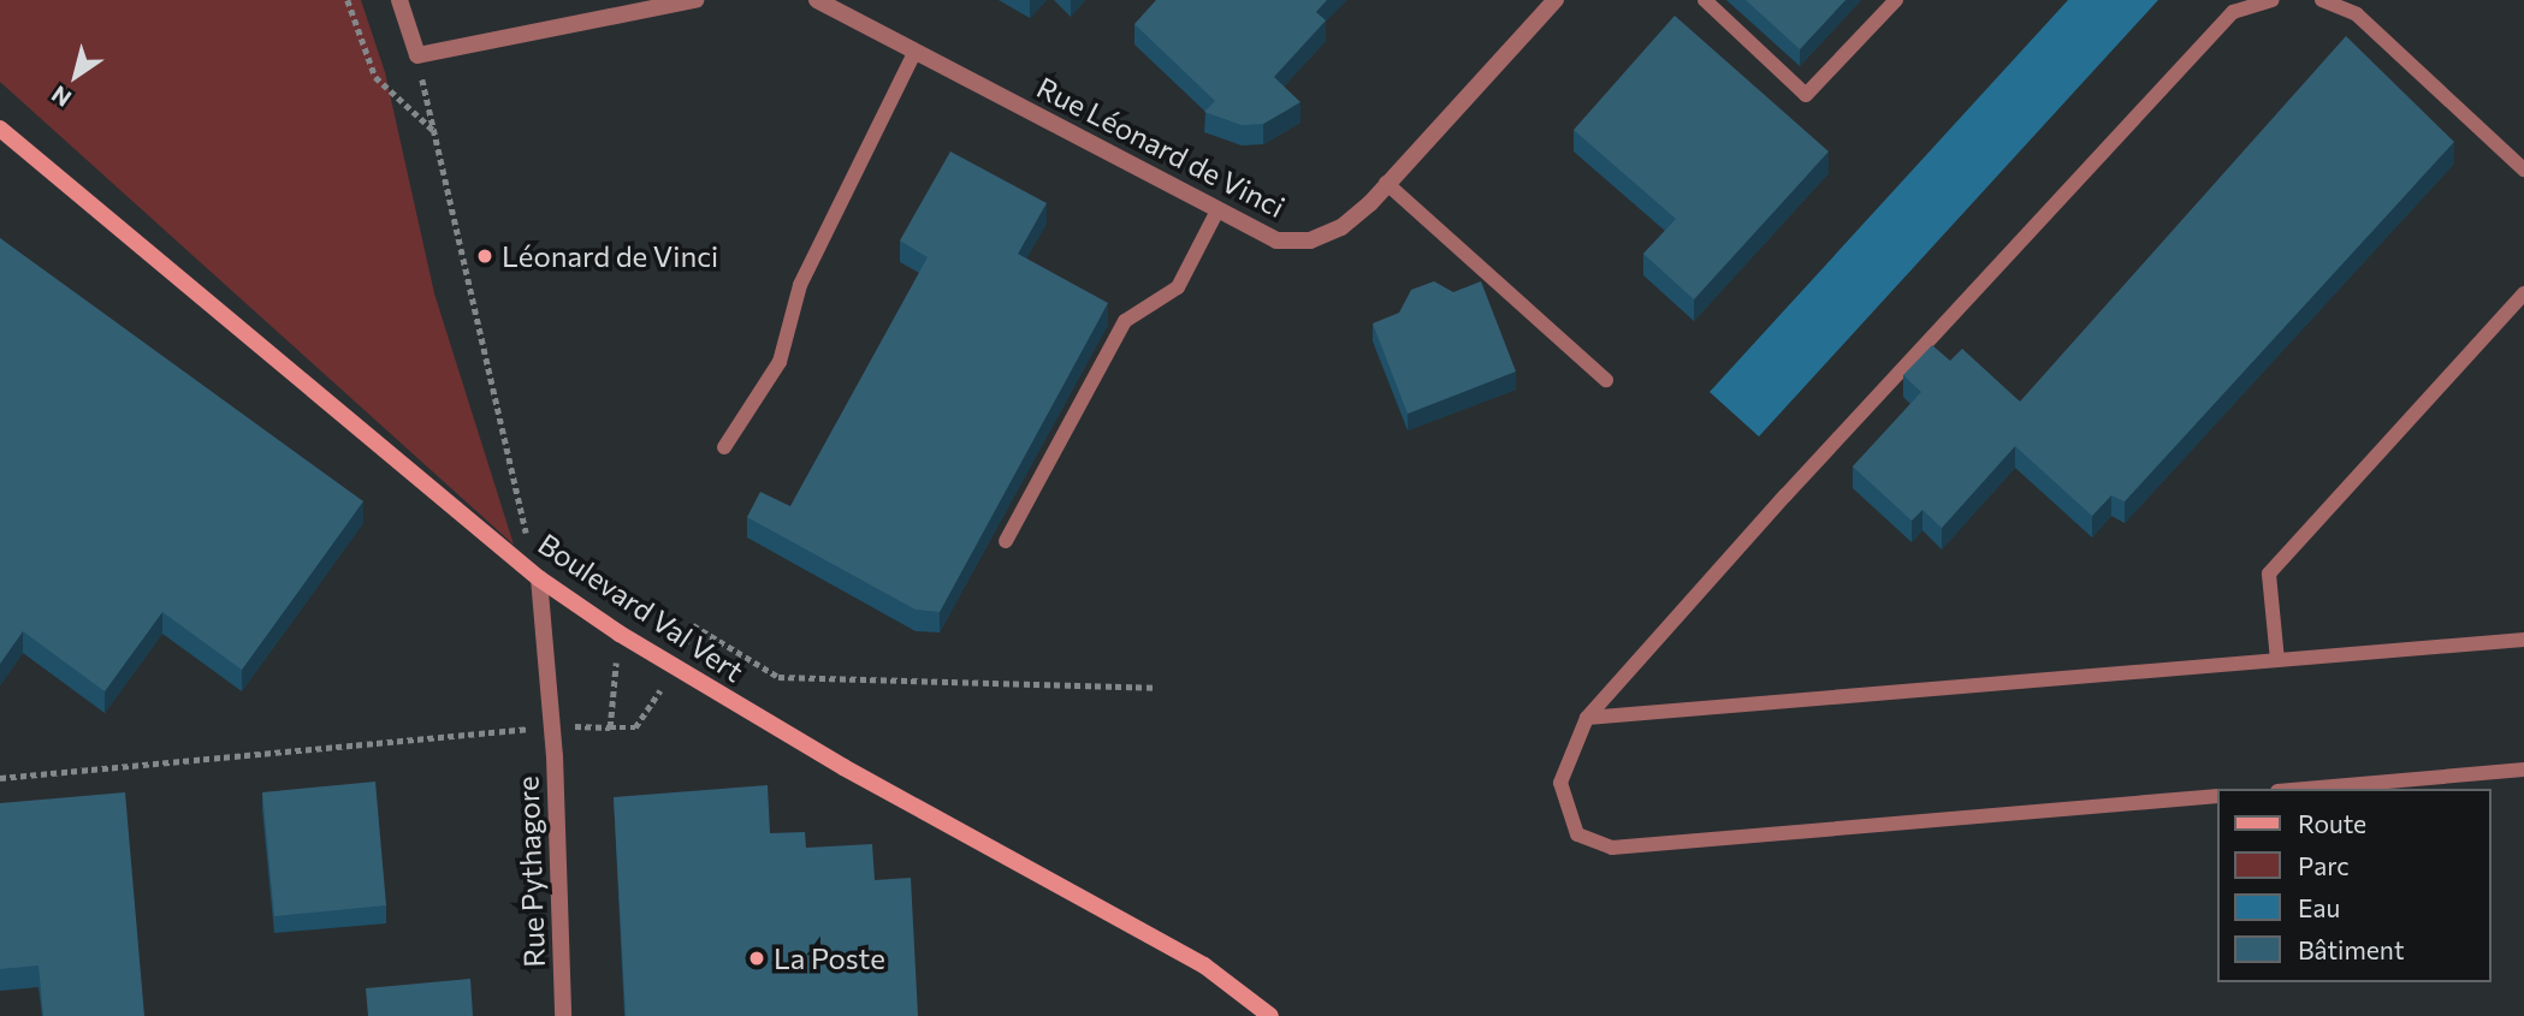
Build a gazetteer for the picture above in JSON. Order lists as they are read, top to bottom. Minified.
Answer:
{"streets":{"street":["Rue Léonard de Vinci","Boulevard Val Vert","Rue Pythagore"]},"crossings":[["Boulevard Val Vert","Rue Pythagore"]],"places":["Léonard de Vinci","La Poste"],"legend":["Route","Parc","Eau","Bâtiment"],"north":"bottom left"}
